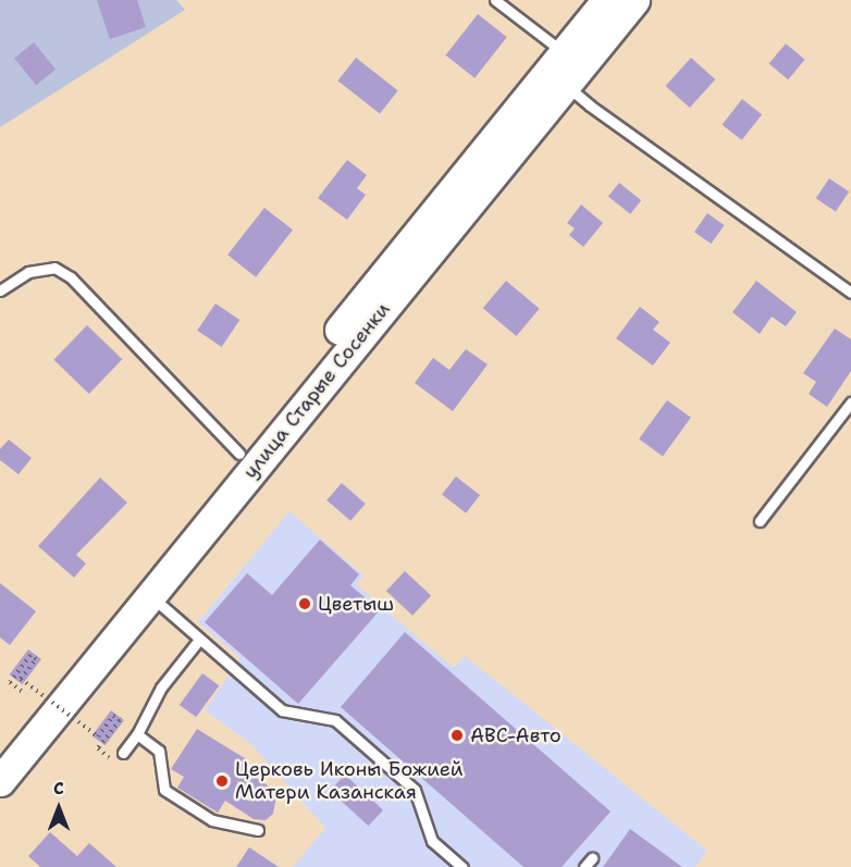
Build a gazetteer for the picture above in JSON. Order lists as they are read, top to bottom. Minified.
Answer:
{"streets":{"main road":["улица Старые Сосенки"]},"places":["Цветыш","АВС-Авто","Церковь Иконы Божией Матери Казанская"],"north":"top"}
